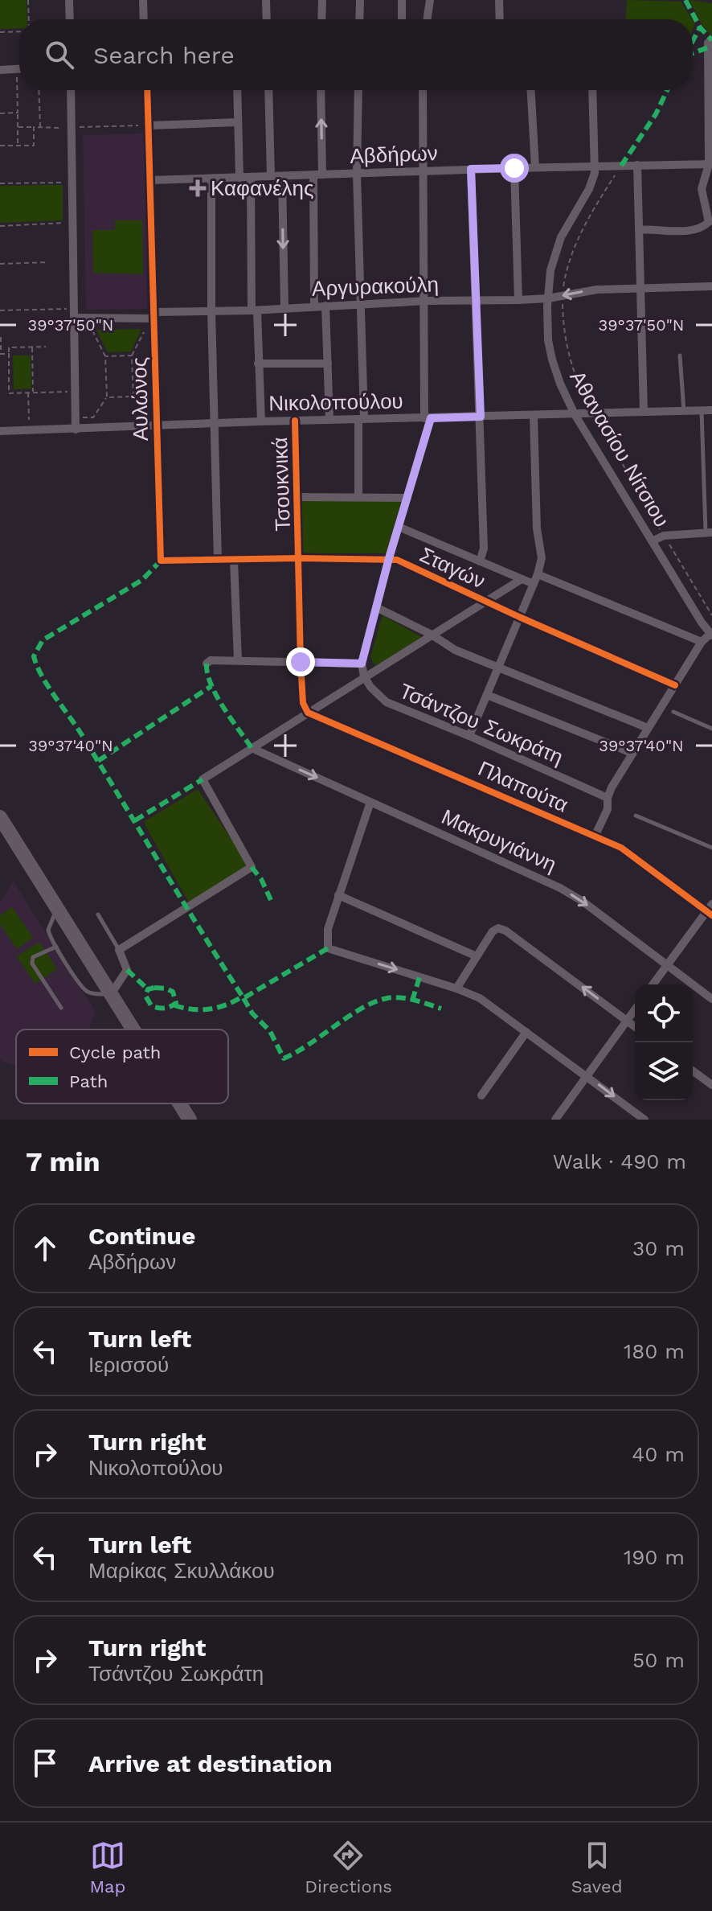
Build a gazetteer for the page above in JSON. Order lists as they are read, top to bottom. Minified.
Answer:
{"streets":{"street":["Αβδήρων","Αργυρακούλη","Αυλώνος","Νικολοπούλου","Αθανασίου Νίτσιου","Τσουκνικά","Σταγών","Τσάντζου Σωκράτη","Πλαπούτα","Μακρυγιάννη"]},"crossings":[["Αβδήρων","Αυλώνος"],["Αβδήρων","Αθανασίου Νίτσιου"],["Αργυρακούλη","Αυλώνος"],["Αργυρακούλη","Αθανασίου Νίτσιου"],["Αυλώνος","Νικολοπούλου"],["Αυλώνος","Σταγών"],["Νικολοπούλου","Αθανασίου Νίτσιου"],["Νικολοπούλου","Τσουκνικά"],["Τσουκνικά","Σταγών"],["Τσουκνικά","Πλαπούτα"]],"one_way":["Μακρυγιάννη"],"places":{"health":["Καφανέλης"]},"legend":["Cycle path","Path"],"page":{"search":"Search here","heading":["7 min","Walk · 490 m"],"list":[["Continue","Αβδήρων","30 m"],["Turn left","Ιερισσού","180 m"],["Turn right","Νικολοπούλου","40 m"],["Turn left","Μαρίκας Σκυλλάκου","190 m"],["Turn right","Τσάντζου Σωκράτη","50 m"],"Arrive at destination"],"nav":["Map","Directions","Saved"]},"coordinates":["39°37'50\"N","39°37'40\"N"]}
